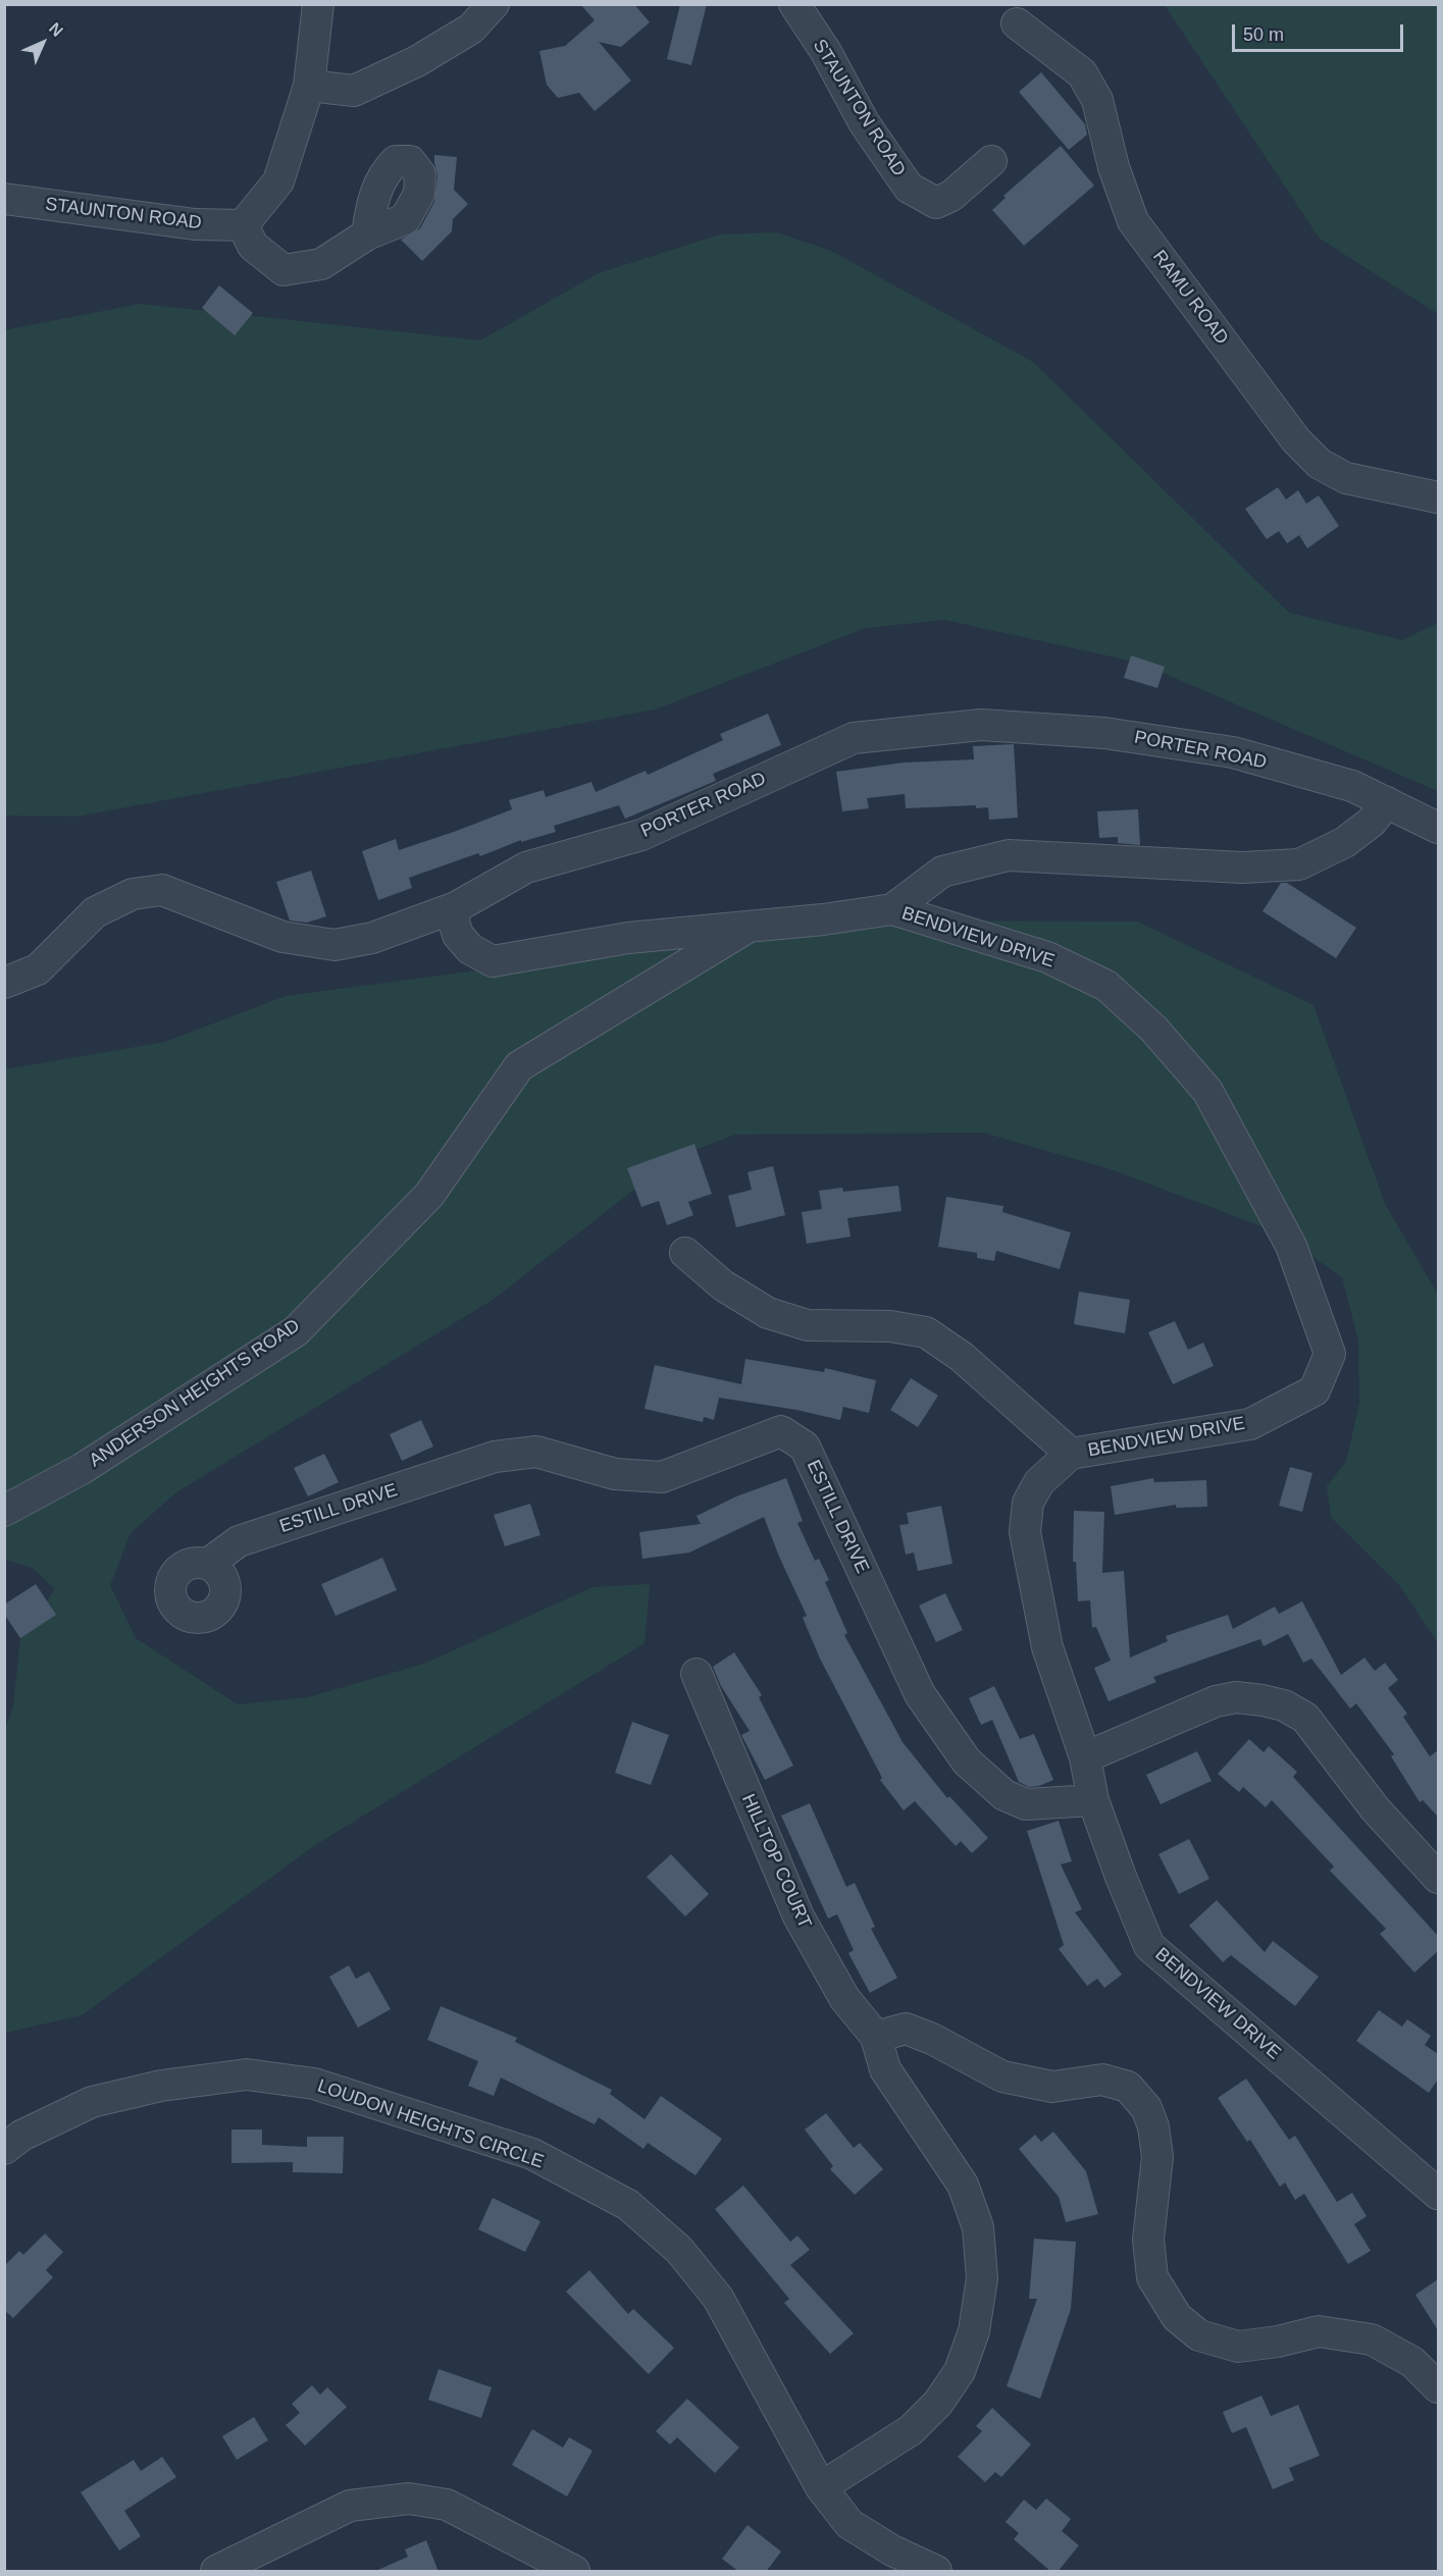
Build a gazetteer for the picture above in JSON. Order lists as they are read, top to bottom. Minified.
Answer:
{"streets":{"street":["STAUNTON ROAD","RAMU ROAD","PORTER ROAD","BENDVIEW DRIVE","ANDERSON HEIGHTS ROAD","ESTILL DRIVE","HILLTOP COURT","LOUDON HEIGHTS CIRCLE"]},"crossings":[["PORTER ROAD","BENDVIEW DRIVE"],["BENDVIEW DRIVE","ANDERSON HEIGHTS ROAD"],["BENDVIEW DRIVE","ESTILL DRIVE"]],"scale_bar":"50 m","north":"top right"}
